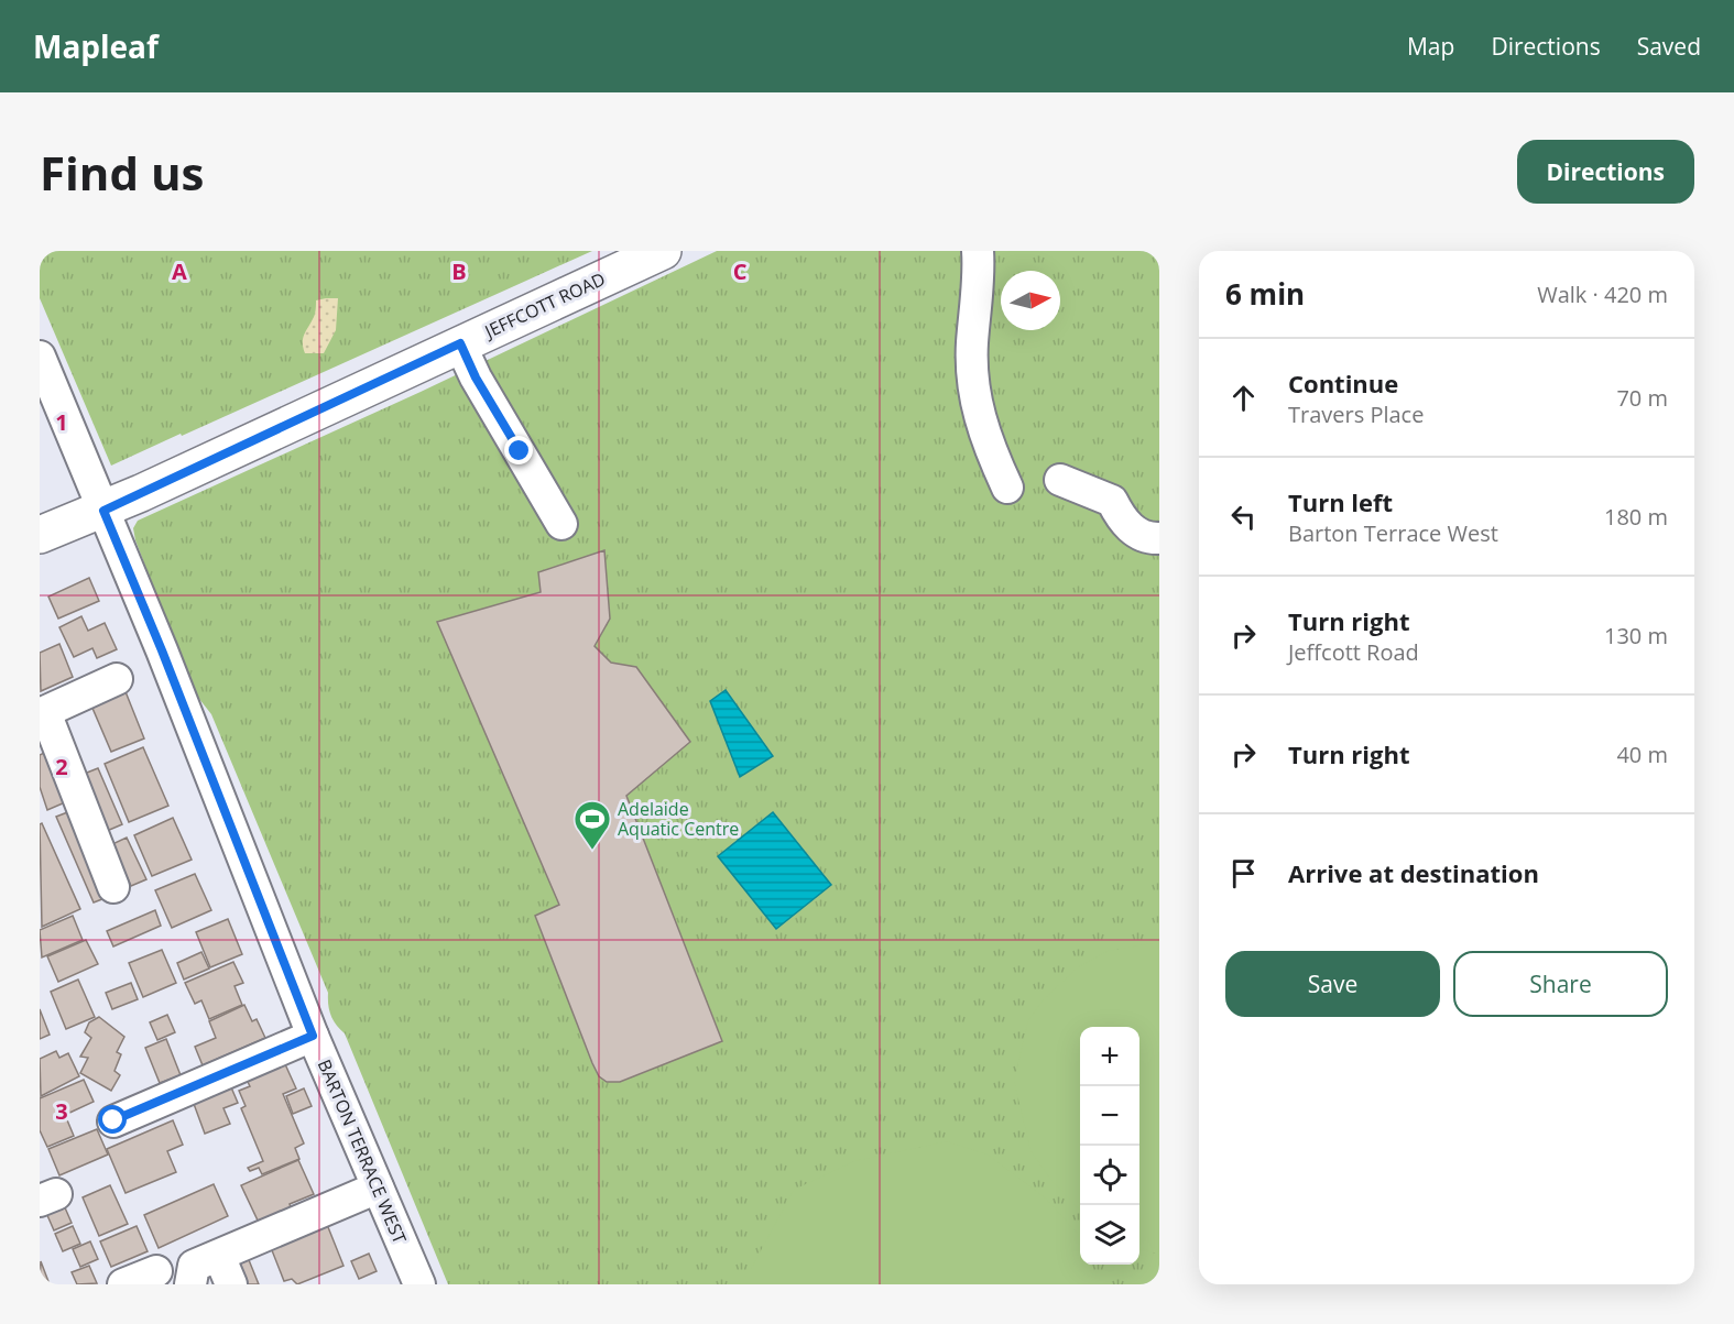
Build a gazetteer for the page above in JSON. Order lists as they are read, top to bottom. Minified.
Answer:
{"streets":{"main road":["JEFFCOTT ROAD"],"street":["BARTON TERRACE WEST"]},"crossings":[["JEFFCOTT ROAD","BARTON TERRACE WEST"]],"places":{"sports":["Adelaide Aquatic Centre"]},"north":"right","page":{"header":"Mapleaf","nav":["Map","Directions","Saved"],"buttons":["Directions",["Save","Share"]],"title":"Find us","heading":["6 min","Walk · 420 m"],"list":[["Continue","Travers Place","70 m"],["Turn left","Barton Terrace West","180 m"],["Turn right","Jeffcott Road","130 m"],["Turn right","40 m"],"Arrive at destination"],"map_buttons":["+","−"]},"grid":{"columns":["A","B","C"],"rows":["1","2","3"]}}
